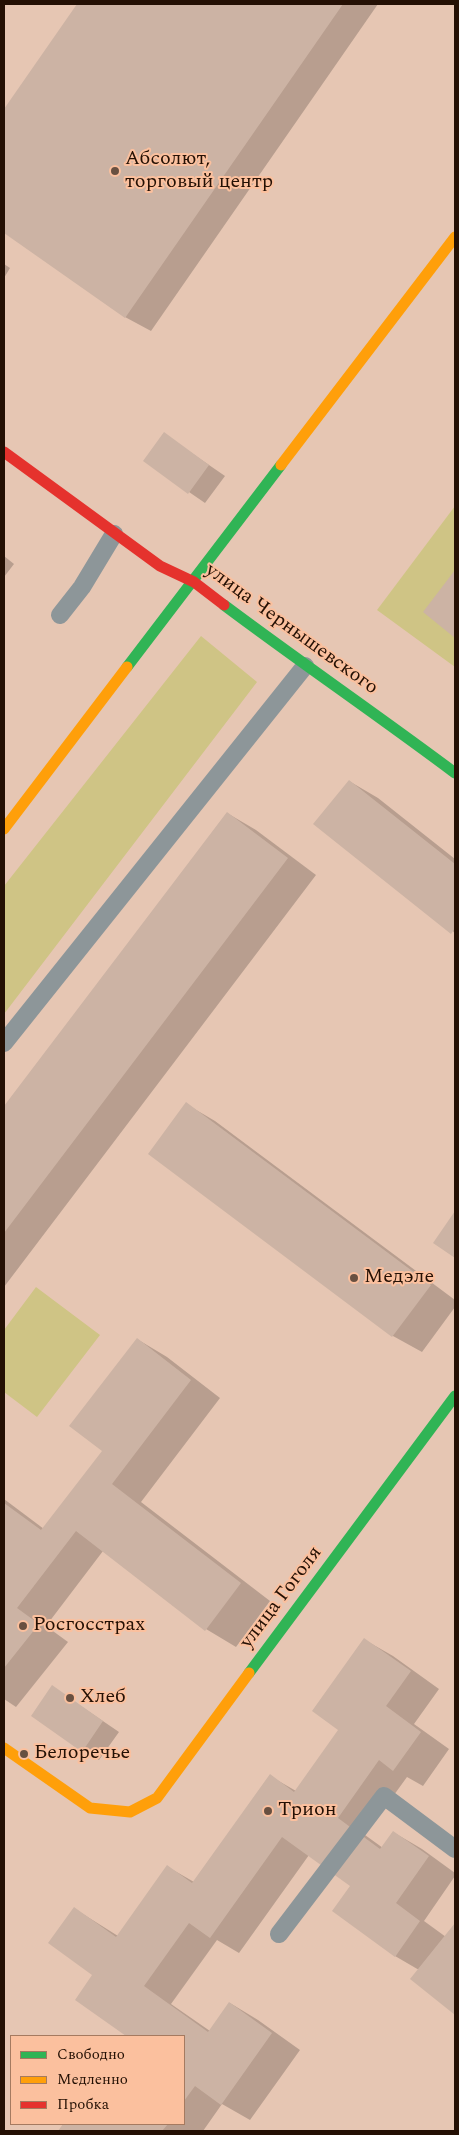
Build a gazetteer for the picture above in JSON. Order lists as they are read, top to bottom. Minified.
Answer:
{"streets":{"main road":["улица Чернышевского","улица Гоголя"]},"places":["Абсолют, торговый центр","Медэле","Росгосстрах","Хлеб","Белоречье","Трион"],"legend":["Свободно","Медленно","Пробка"]}
